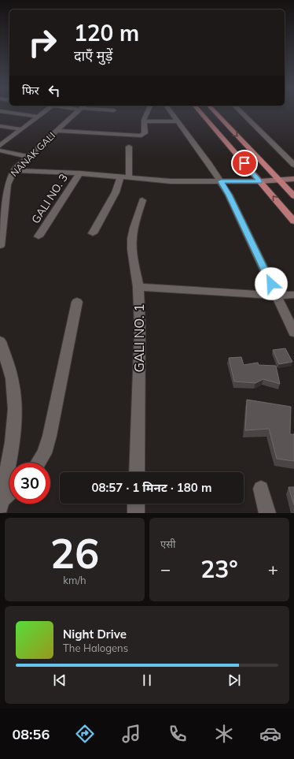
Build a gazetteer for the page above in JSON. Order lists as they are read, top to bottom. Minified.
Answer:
{"streets":{"street":["NANAK GALI","GALI NO. 3","GALI NO. 1"]},"page":{"turn":["120 m","दाएँ मुड़ें"],"then":"फिर","limit":"30","trip":"08:57 · 1 मिनट · 180 m","tile":[["26","km/h"],"एसी"],"heat":["−","23°","+"],"song":["Night Drive","The Halogens"],"tabs":"08:56"}}
